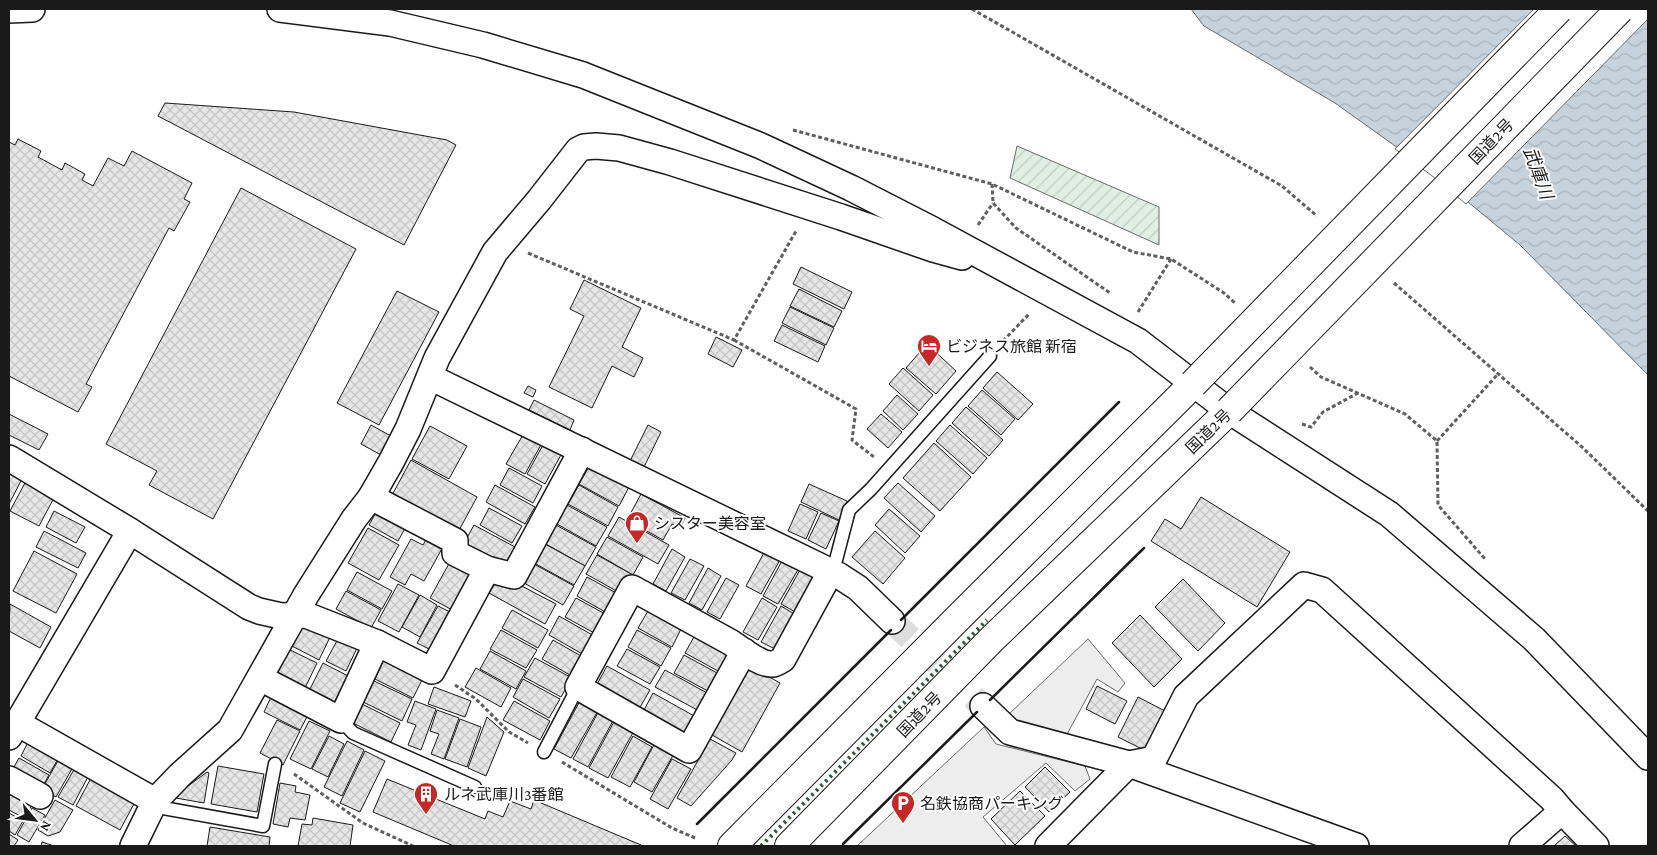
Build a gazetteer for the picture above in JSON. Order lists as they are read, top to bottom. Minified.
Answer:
{"streets":{"highway":["国道2号"]},"water":["武庫川"],"places":{"hotel":["ビジネス旅館 新宿"],"shop":["シスター美容室"],"building":["ルネ武庫川3番館"],"parking":["名鉄協商パーキング"]},"north":"bottom right"}
